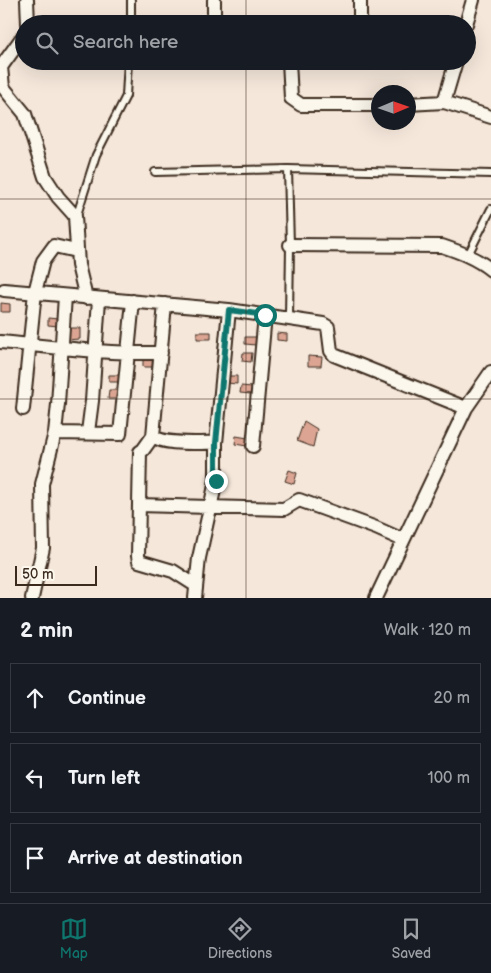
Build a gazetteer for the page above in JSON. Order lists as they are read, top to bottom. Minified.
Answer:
{"scale_bar":"50 m","north":"right","page":{"search":"Search here","scale":"50 m","heading":["2 min","Walk · 120 m"],"list":[["Continue","20 m"],["Turn left","100 m"],"Arrive at destination"],"nav":["Map","Directions","Saved"]}}
